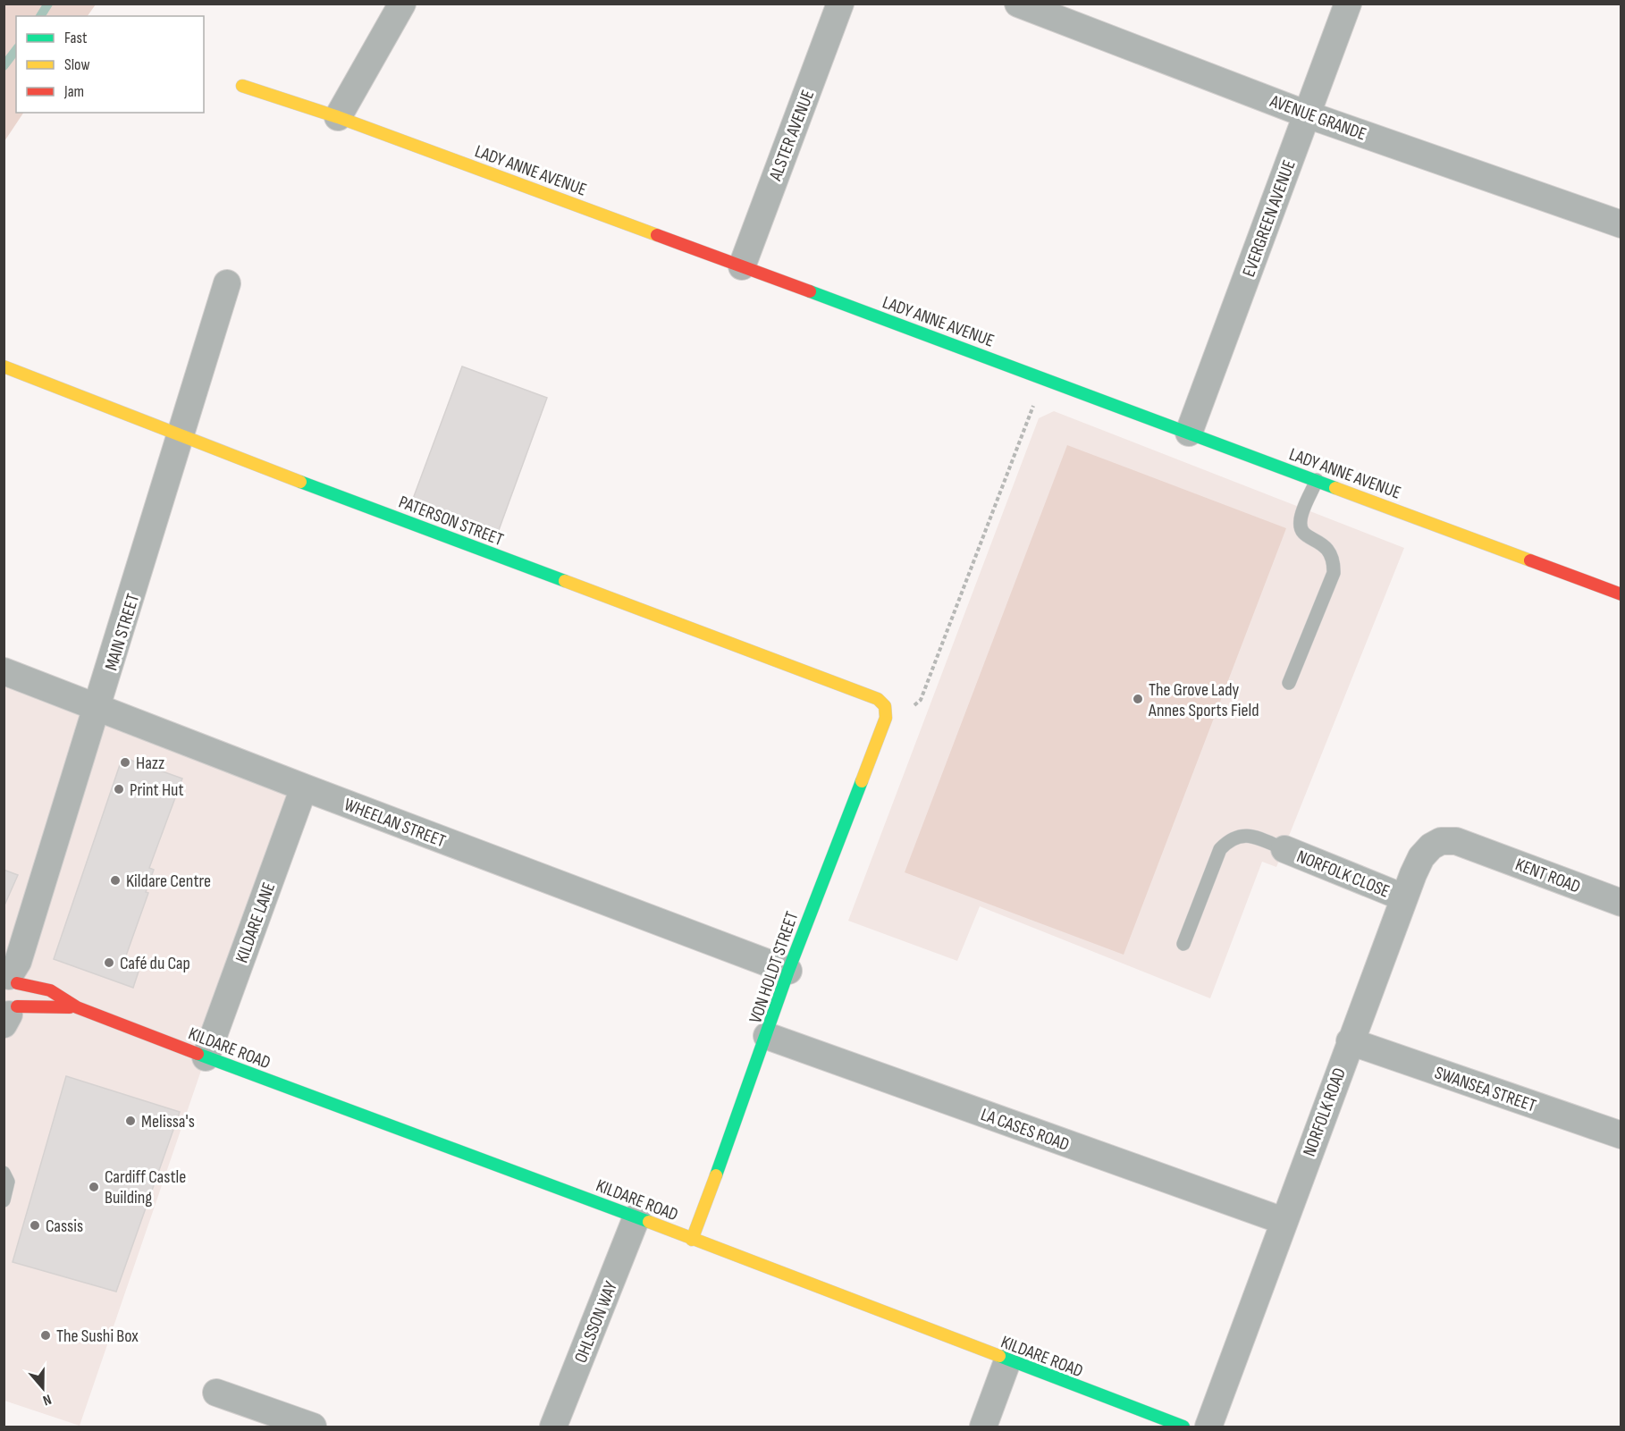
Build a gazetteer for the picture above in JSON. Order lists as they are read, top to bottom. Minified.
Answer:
{"streets":{"street":["AVENUE GRANDE","ALSTER AVENUE","LADY ANNE AVENUE","EVERGREEN AVENUE","PATERSON STREET","MAIN STREET","WHEELAN STREET","NORFOLK CLOSE","KENT ROAD","KILDARE LANE","VON HOLDT STREET","KILDARE ROAD","SWANSEA STREET","NORFOLK ROAD","LA CASES ROAD","OHLSSON WAY"]},"crossings":[["AVENUE GRANDE","EVERGREEN AVENUE"],["ALSTER AVENUE","LADY ANNE AVENUE"],["LADY ANNE AVENUE","EVERGREEN AVENUE"],["PATERSON STREET","MAIN STREET"],["PATERSON STREET","VON HOLDT STREET"],["MAIN STREET","WHEELAN STREET"],["MAIN STREET","KILDARE ROAD"],["WHEELAN STREET","KILDARE LANE"],["WHEELAN STREET","VON HOLDT STREET"],["NORFOLK CLOSE","NORFOLK ROAD"],["KENT ROAD","NORFOLK ROAD"],["KILDARE LANE","KILDARE ROAD"],["VON HOLDT STREET","KILDARE ROAD"],["VON HOLDT STREET","LA CASES ROAD"],["KILDARE ROAD","OHLSSON WAY"],["SWANSEA STREET","NORFOLK ROAD"],["NORFOLK ROAD","LA CASES ROAD"]],"places":["The Grove Lady Annes Sports Field","Hazz","Print Hut","Kildare Centre","Café du Cap","Melissa's","Cardiff Castle Building","Cassis","The Sushi Box"],"legend":["Fast","Slow","Jam"],"north":"bottom"}
